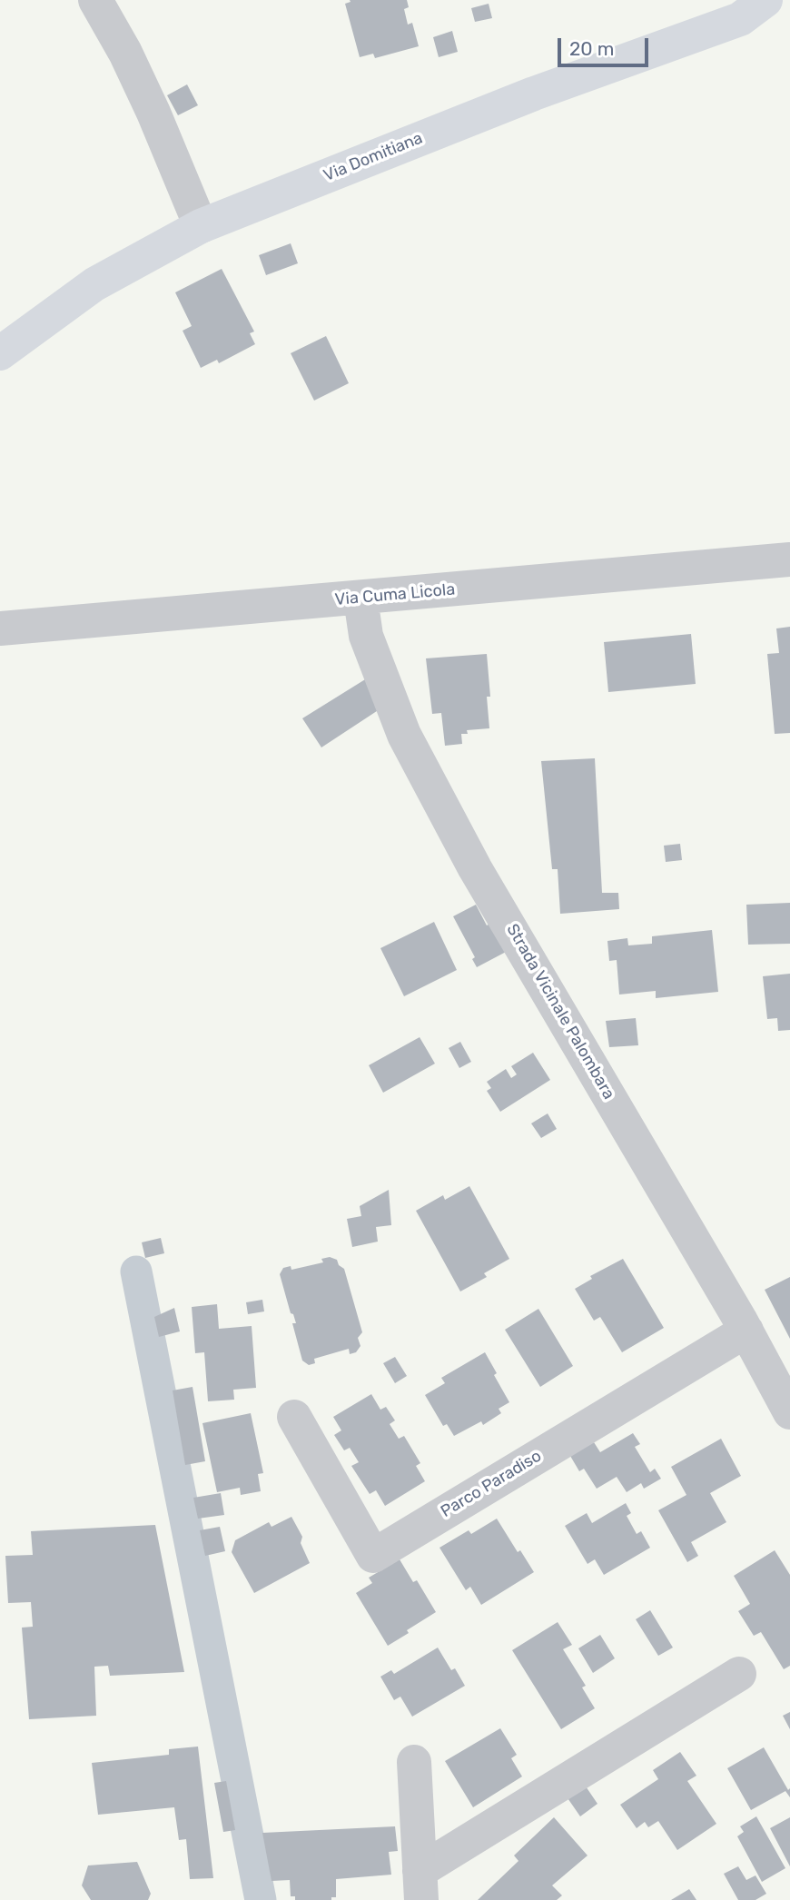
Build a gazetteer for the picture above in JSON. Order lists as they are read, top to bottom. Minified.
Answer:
{"streets":{"main road":["Via Domitiana"],"street":["Via Cuma Licola","Strada Vicinale Palombara","Parco Paradiso"]},"crossings":[["Via Cuma Licola","Strada Vicinale Palombara"],["Strada Vicinale Palombara","Parco Paradiso"]],"scale_bar":"20 m"}
